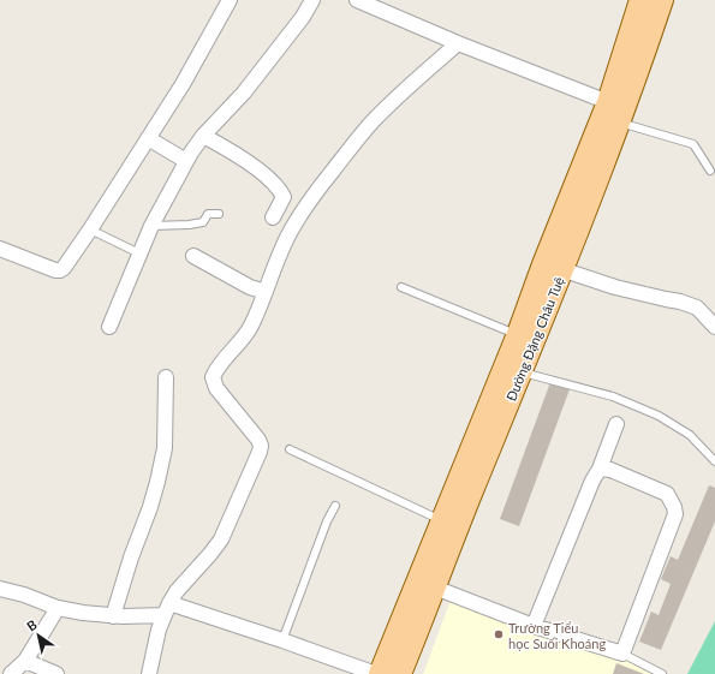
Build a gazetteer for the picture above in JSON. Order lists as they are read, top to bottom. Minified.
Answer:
{"streets":{"main road":["Đường Đặng Châu Tuệ"]},"places":["Trường Tiểu học Suối Khoáng"],"north":"top left"}
